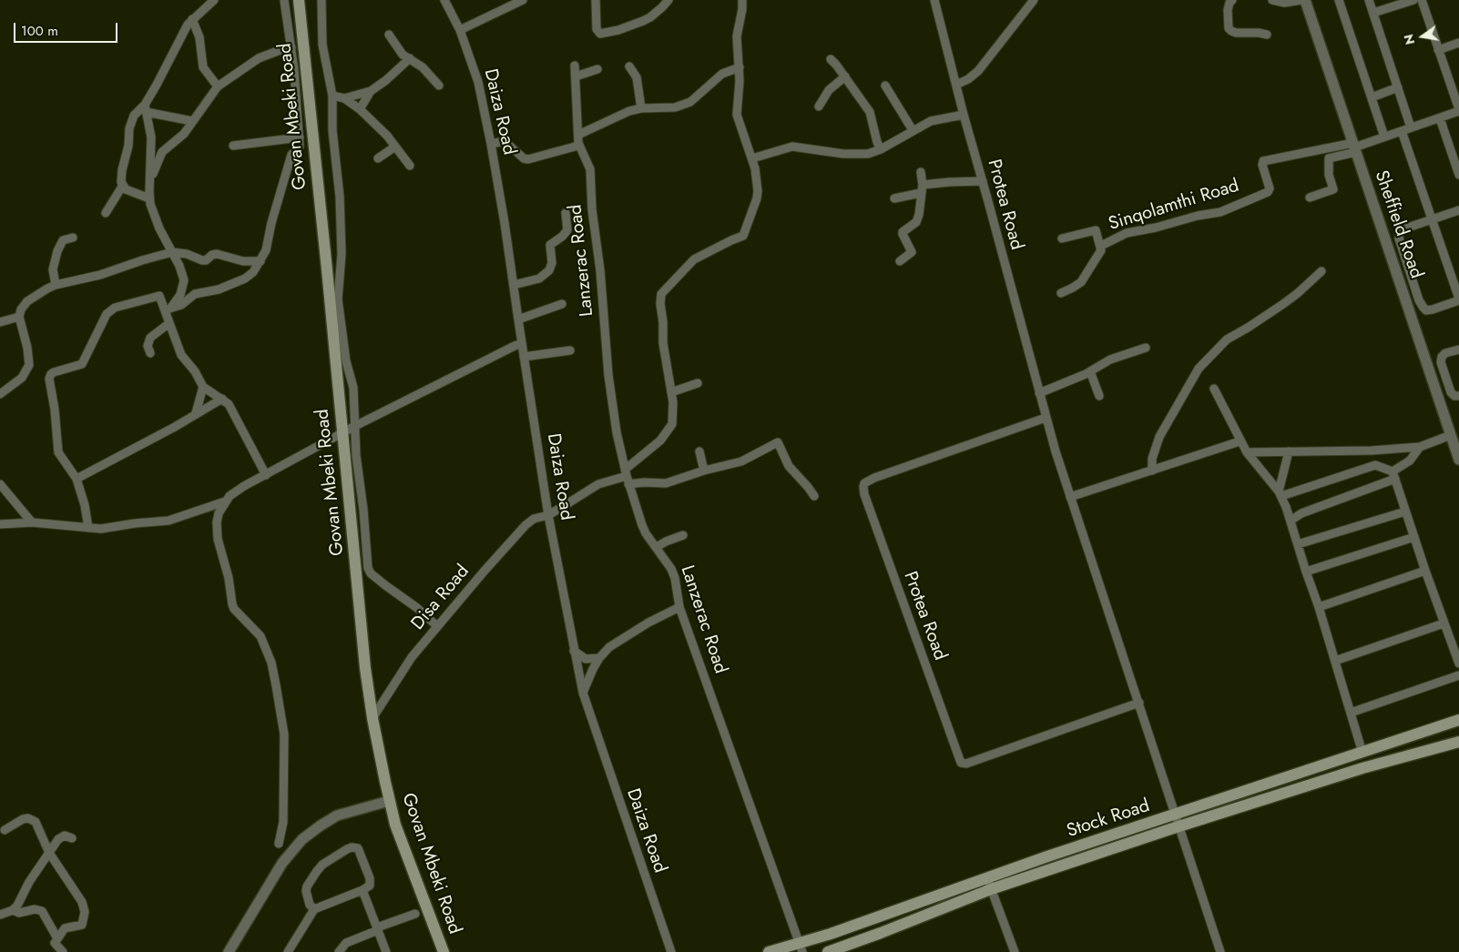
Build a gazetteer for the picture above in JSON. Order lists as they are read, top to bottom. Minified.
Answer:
{"streets":{"main road":["Govan Mbeki Road","Stock Road"],"street":["Daiza Road","Protea Road","Sinqolamthi Road","Sheffield Road","Lanzerac Road","Disa Road"]},"crossings":[["Daiza Road","Disa Road"],["Govan Mbeki Road","Disa Road"],["Protea Road","Stock Road"],["Sinqolamthi Road","Sheffield Road"],["Lanzerac Road","Disa Road"],["Lanzerac Road","Stock Road"]],"scale_bar":"100 m","north":"left"}
